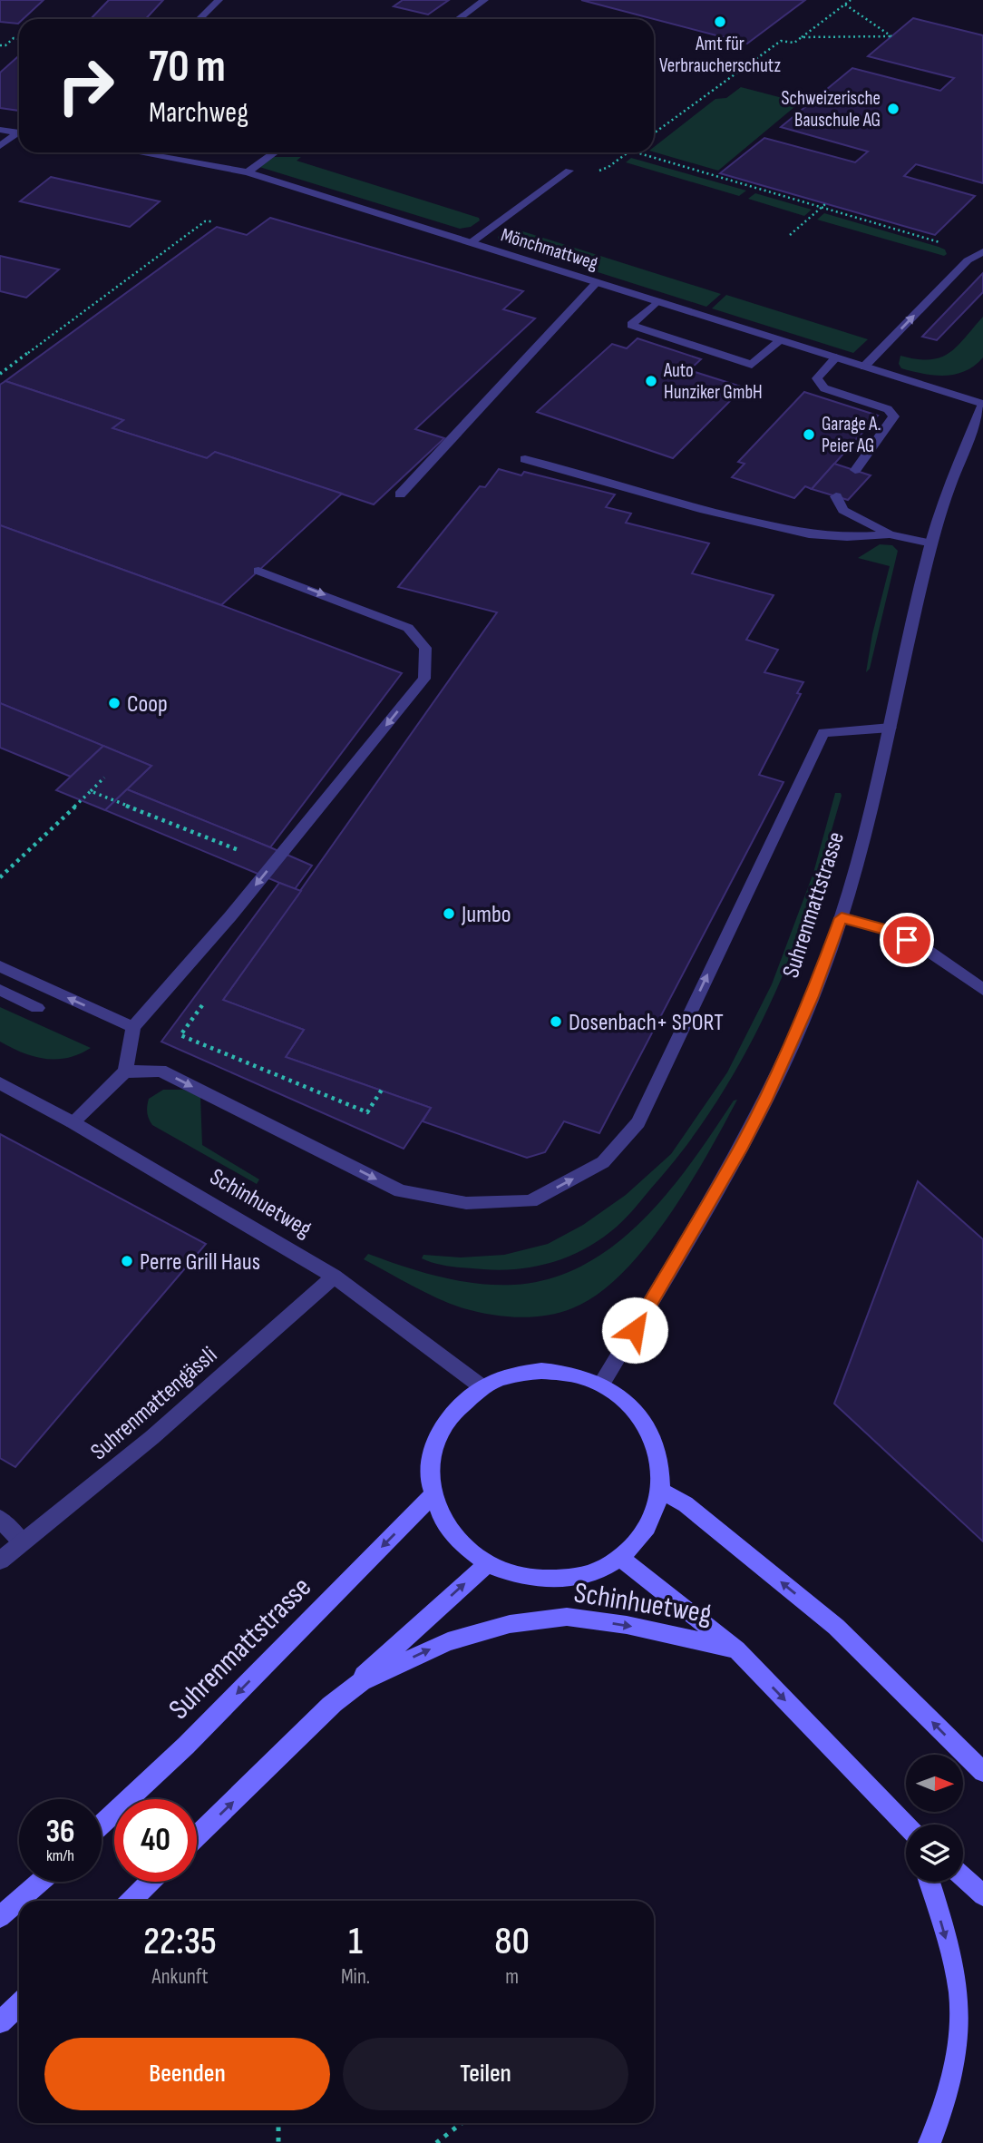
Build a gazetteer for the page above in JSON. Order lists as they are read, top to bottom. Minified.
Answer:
{"streets":{"main road":["Suhrenmattstrasse","Schinhuetweg"],"street":["Mönchmattweg","Suhrenmattengässli"]},"crossings":[["Mönchmattweg","Suhrenmattstrasse"],["Suhrenmattstrasse","Schinhuetweg"],["Schinhuetweg","Suhrenmattengässli"]],"one_way":["Schinhuetweg"],"places":["Amt für Verbraucherschutz","Schweizerische Bauschule AG","Auto Hunziker GmbH","Garage A. Peier AG","Coop","Jumbo","Dosenbach+ SPORT","Perre Grill Haus"],"north":"right","page":{"turn":["70 m","Marchweg"],"speed":"36 km/h","limit":"40","eta":["22:35","Ankunft","1","Min.","80","m"],"buttons":["Beenden","Teilen"]}}
